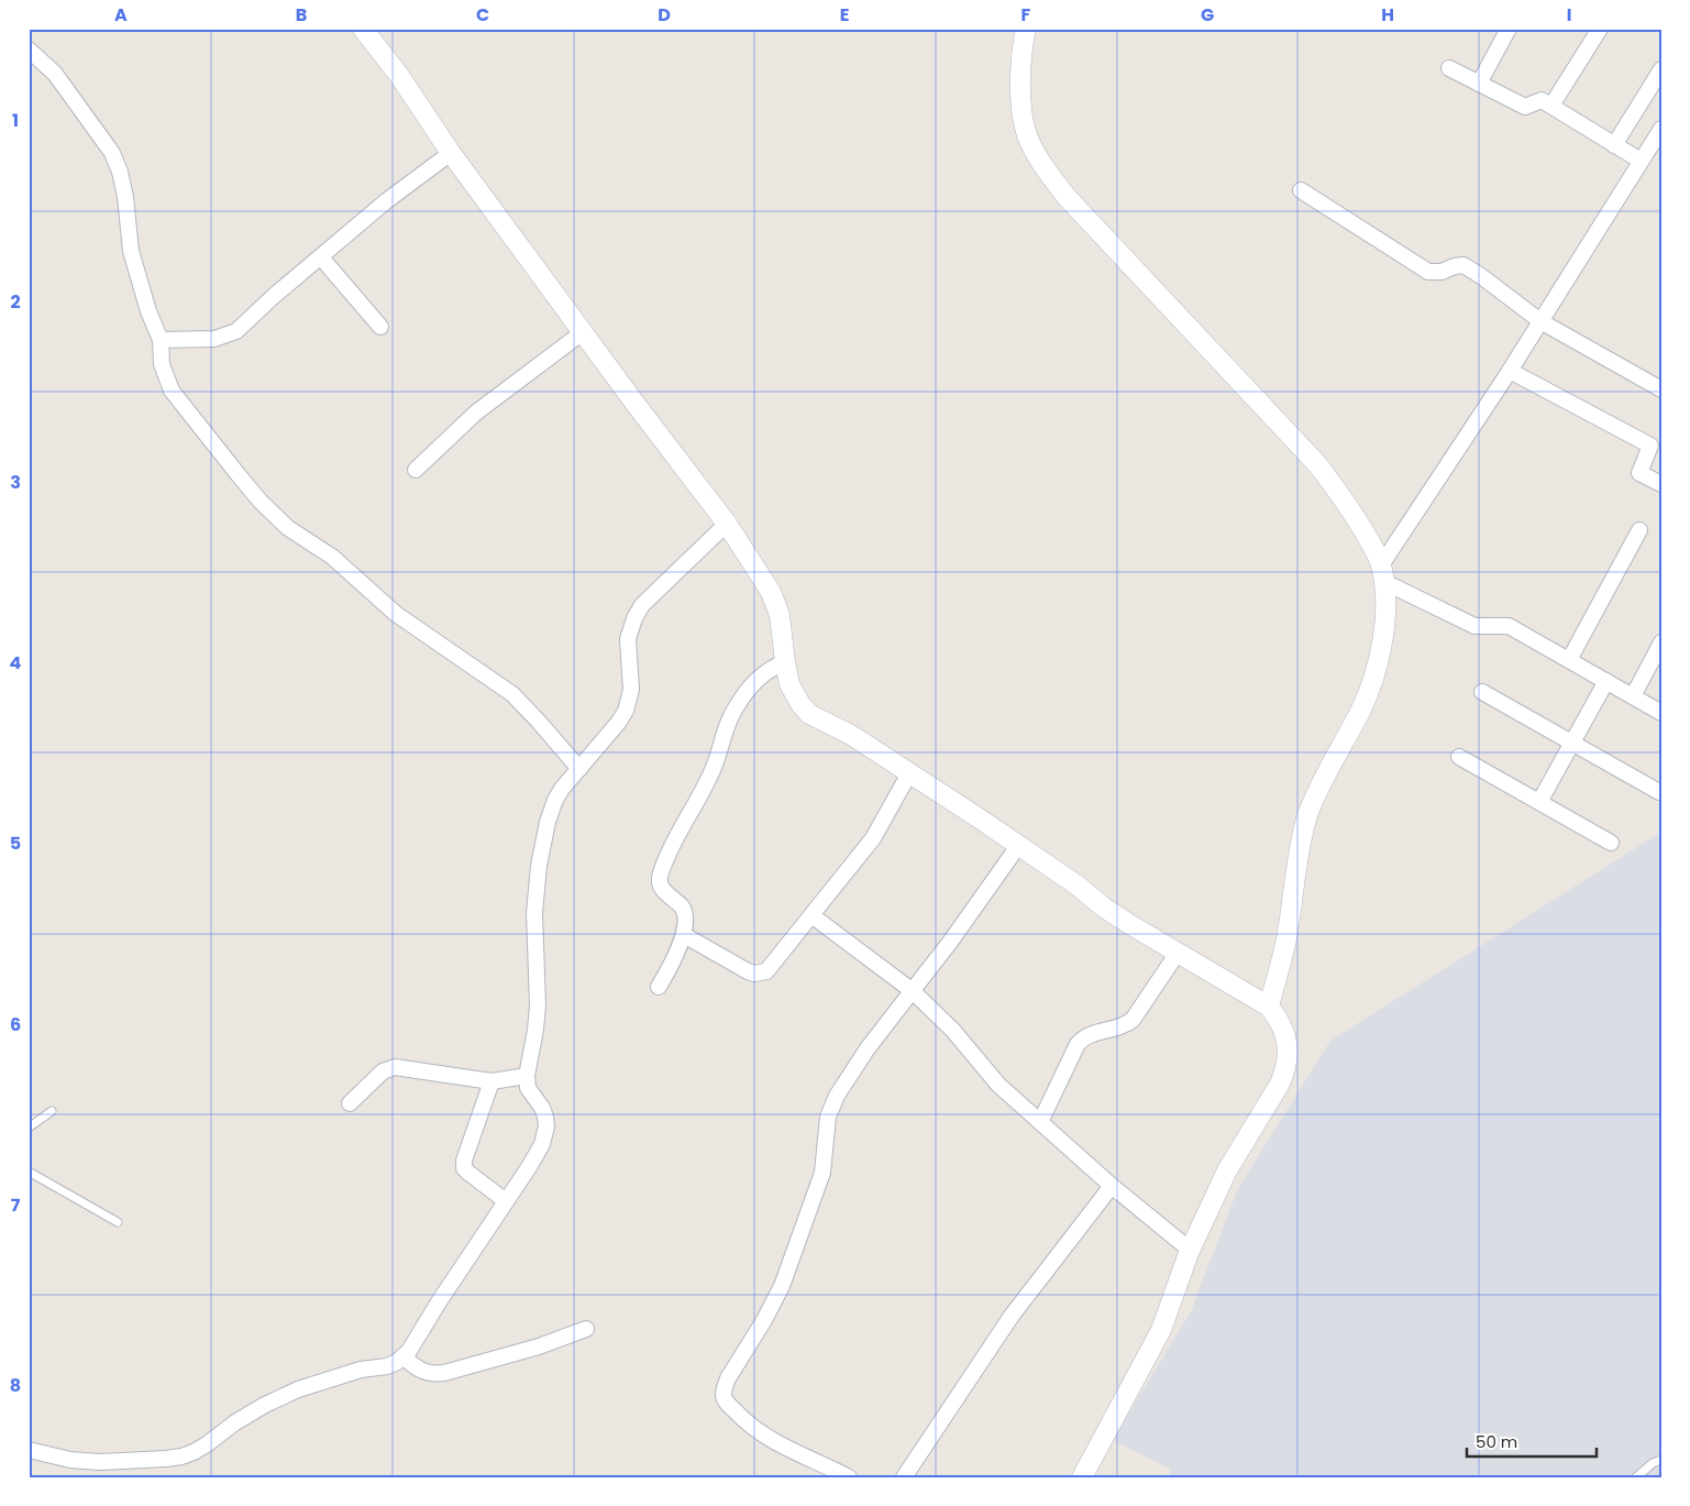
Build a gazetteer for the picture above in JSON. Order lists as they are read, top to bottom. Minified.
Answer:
{"scale_bar":"50 m","grid":{"columns":["A","B","C","D","E","F","G","H","I"],"rows":["1","2","3","4","5","6","7","8"]}}
